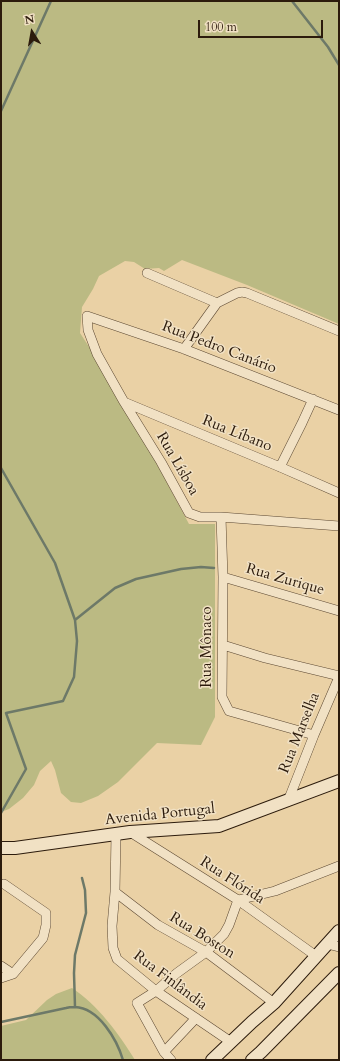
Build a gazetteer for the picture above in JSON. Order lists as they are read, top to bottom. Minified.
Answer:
{"streets":{"street":["Rua Pedro Canário","Rua Líbano","Rua Lísboa","Rua Zurique","Rua Mônaco","Rua Marselha","Avenida Portugal","Rua Flórida","Rua Boston","Rua Finlândia"]},"crossings":[["Rua Pedro Canário","Rua Lísboa"],["Rua Líbano","Rua Lísboa"],["Rua Lísboa","Rua Mônaco"],["Rua Zurique","Rua Mônaco"],["Rua Mônaco","Rua Marselha"],["Rua Marselha","Avenida Portugal"],["Avenida Portugal","Rua Flórida"],["Avenida Portugal","Rua Finlândia"],["Rua Boston","Rua Finlândia"]],"scale_bar":"100 m","north":"top"}
